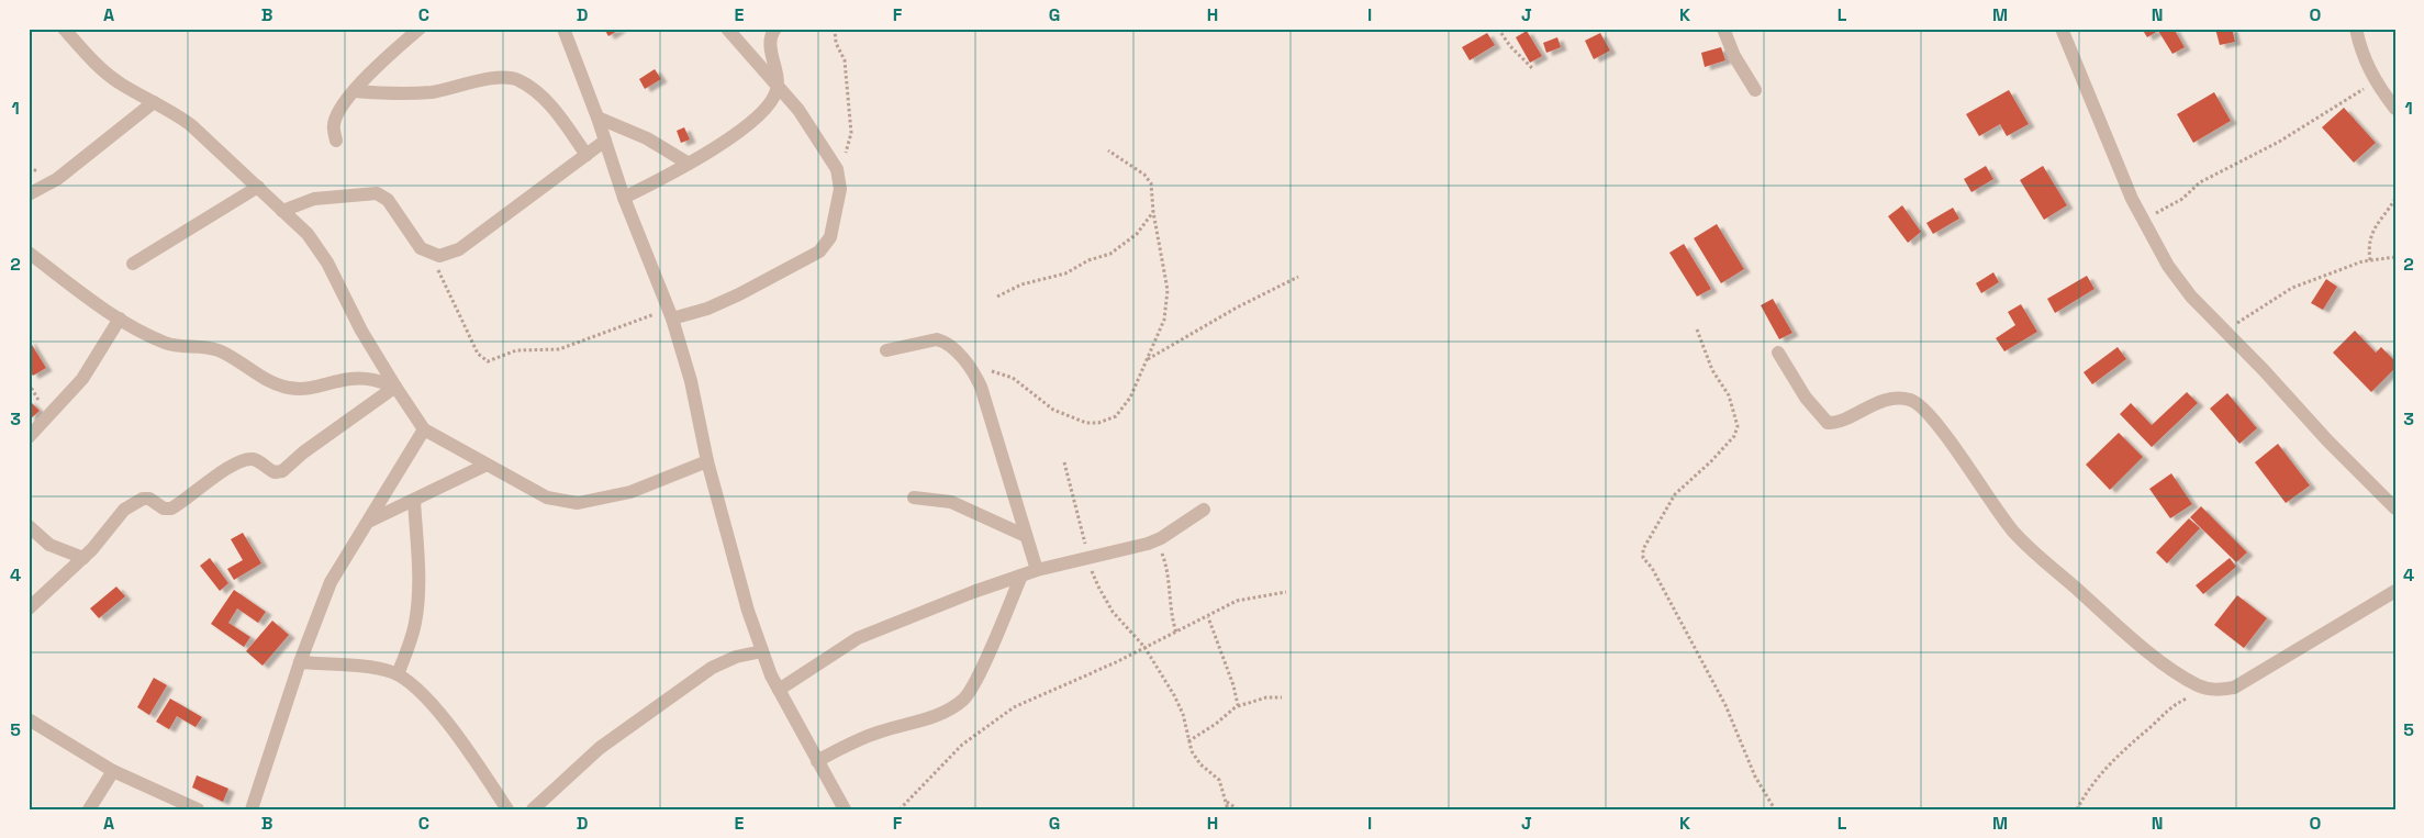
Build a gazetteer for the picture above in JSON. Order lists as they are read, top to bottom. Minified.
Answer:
{"grid":{"columns":["A","B","C","D","E","F","G","H","I","J","K","L","M","N","O"],"rows":["1","2","3","4","5"]}}
